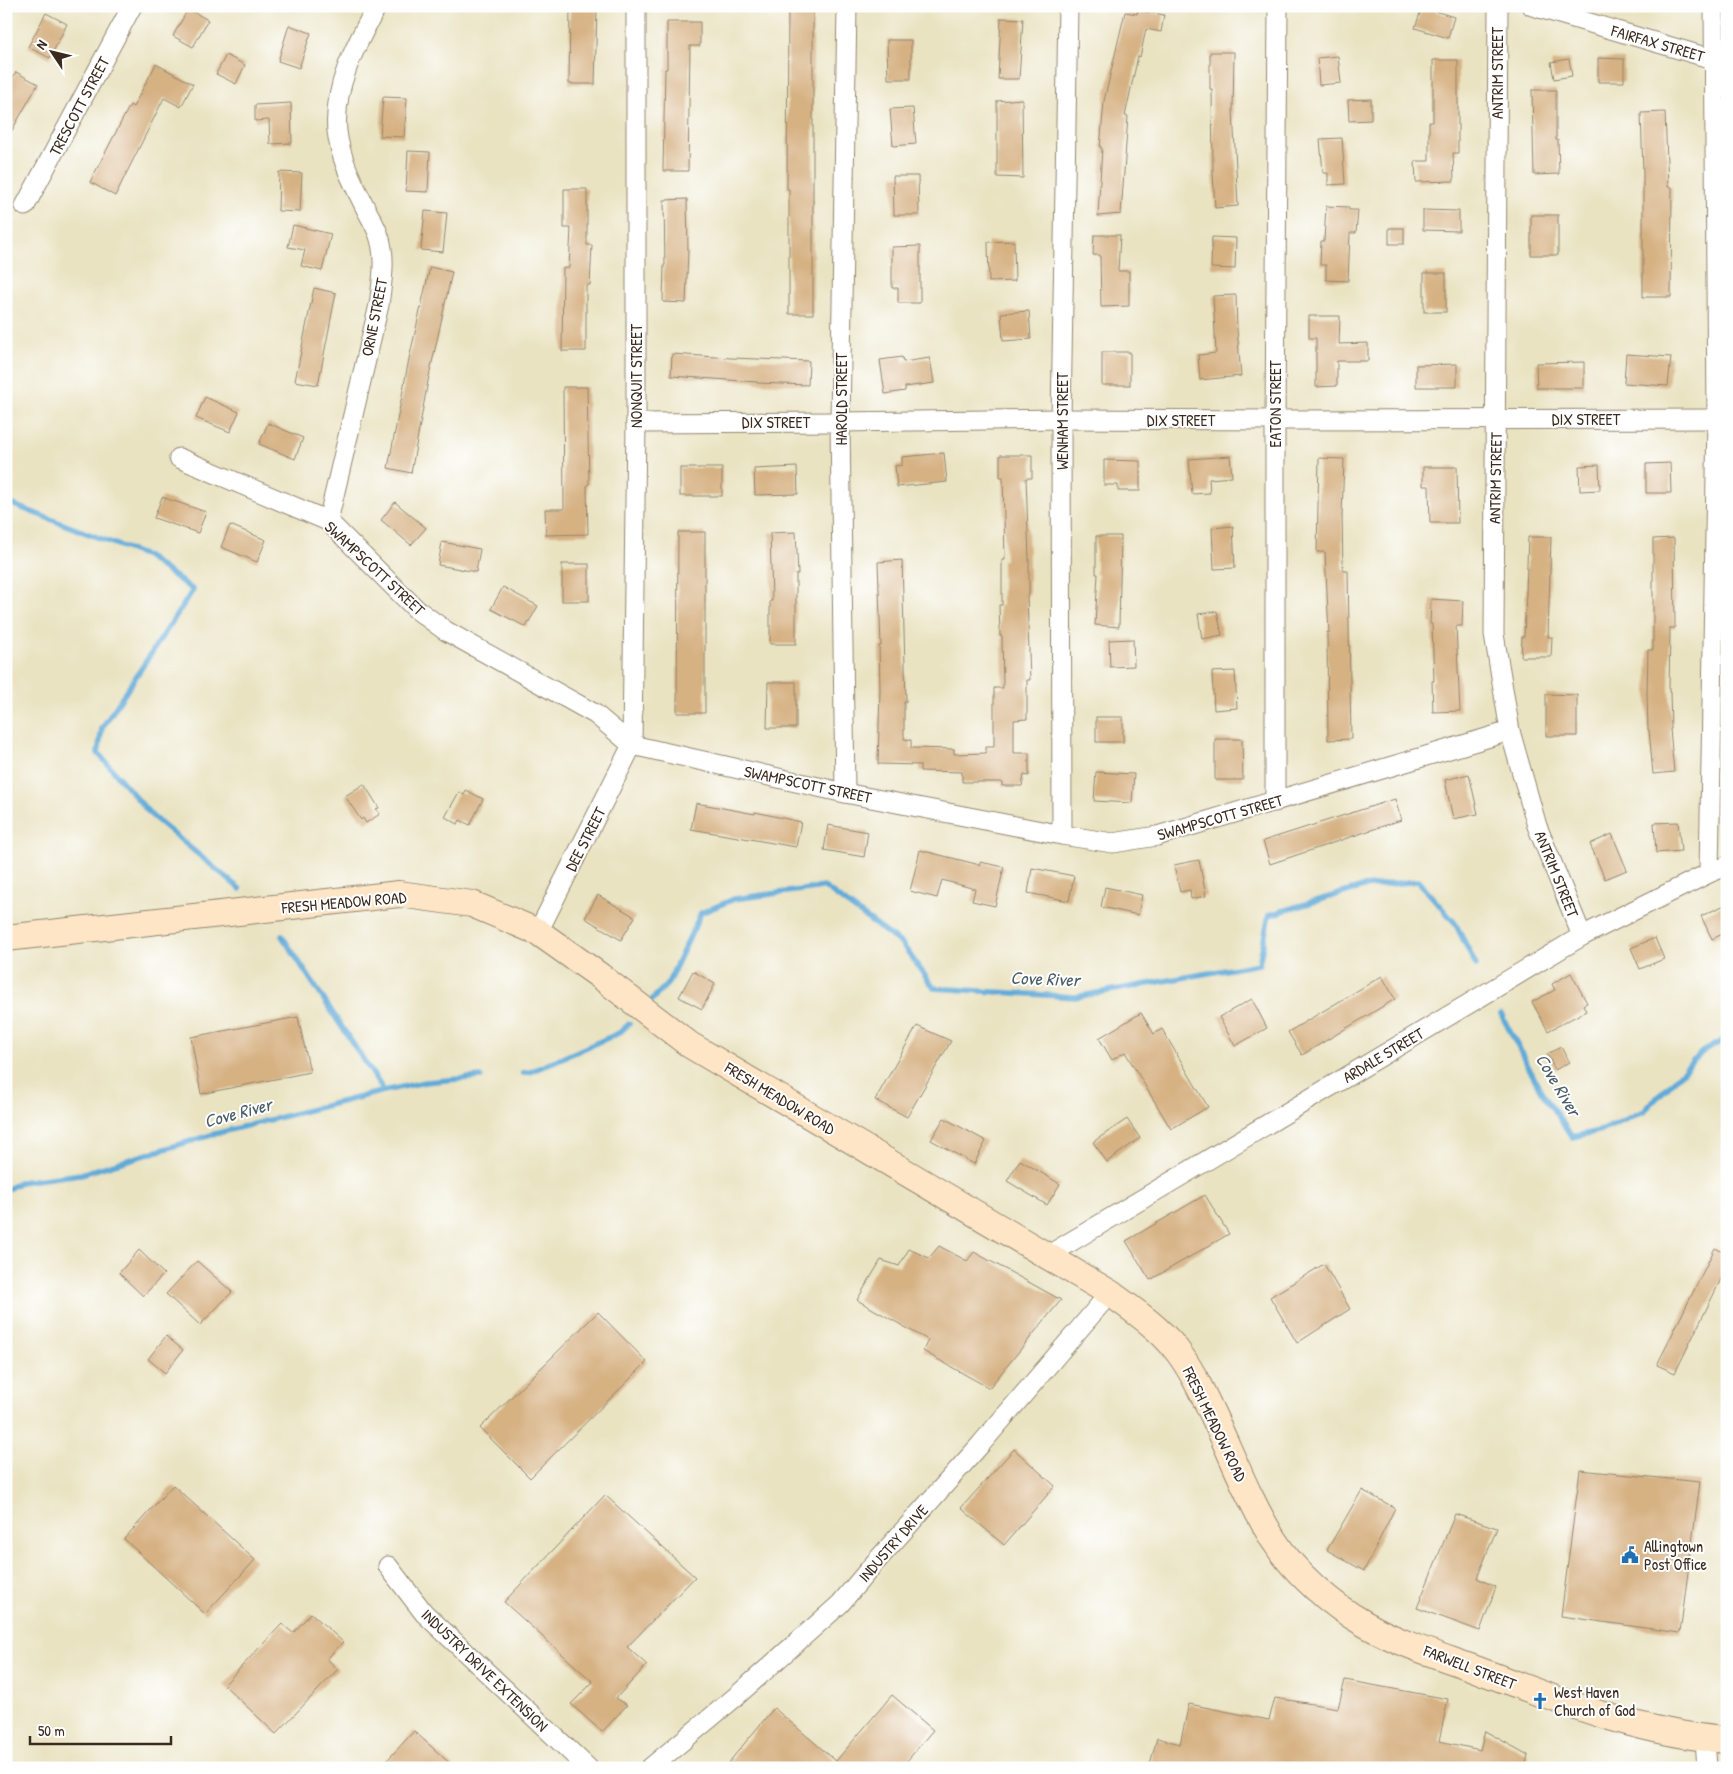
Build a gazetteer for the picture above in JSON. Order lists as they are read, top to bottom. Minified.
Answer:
{"streets":{"street":["FAIRFAX STREET","ANTRIM STREET","TRESCOTT STREET","ORNE STREET","NONQUIT STREET","HAROLD STREET","EATON STREET","DIX STREET","WENHAM STREET","SWAMPSCOTT STREET","DEE STREET","FRESH MEADOW ROAD","ARDALE STREET","INDUSTRY DRIVE","FARWELL STREET","INDUSTRY DRIVE EXTENSION"]},"crossings":[["ANTRIM STREET","DIX STREET"],["ANTRIM STREET","SWAMPSCOTT STREET"],["ANTRIM STREET","ARDALE STREET"],["ORNE STREET","SWAMPSCOTT STREET"],["NONQUIT STREET","DIX STREET"],["NONQUIT STREET","SWAMPSCOTT STREET"],["NONQUIT STREET","DEE STREET"],["HAROLD STREET","DIX STREET"],["HAROLD STREET","SWAMPSCOTT STREET"],["EATON STREET","DIX STREET"],["EATON STREET","SWAMPSCOTT STREET"],["DIX STREET","WENHAM STREET"],["WENHAM STREET","SWAMPSCOTT STREET"],["SWAMPSCOTT STREET","DEE STREET"],["DEE STREET","FRESH MEADOW ROAD"],["FRESH MEADOW ROAD","ARDALE STREET"],["FRESH MEADOW ROAD","INDUSTRY DRIVE"],["FRESH MEADOW ROAD","FARWELL STREET"]],"water":["Cove River"],"places":{"public building":["Allingtown Post Office"],"church":["West Haven Church of God"]},"scale_bar":"50 m","north":"top left"}
